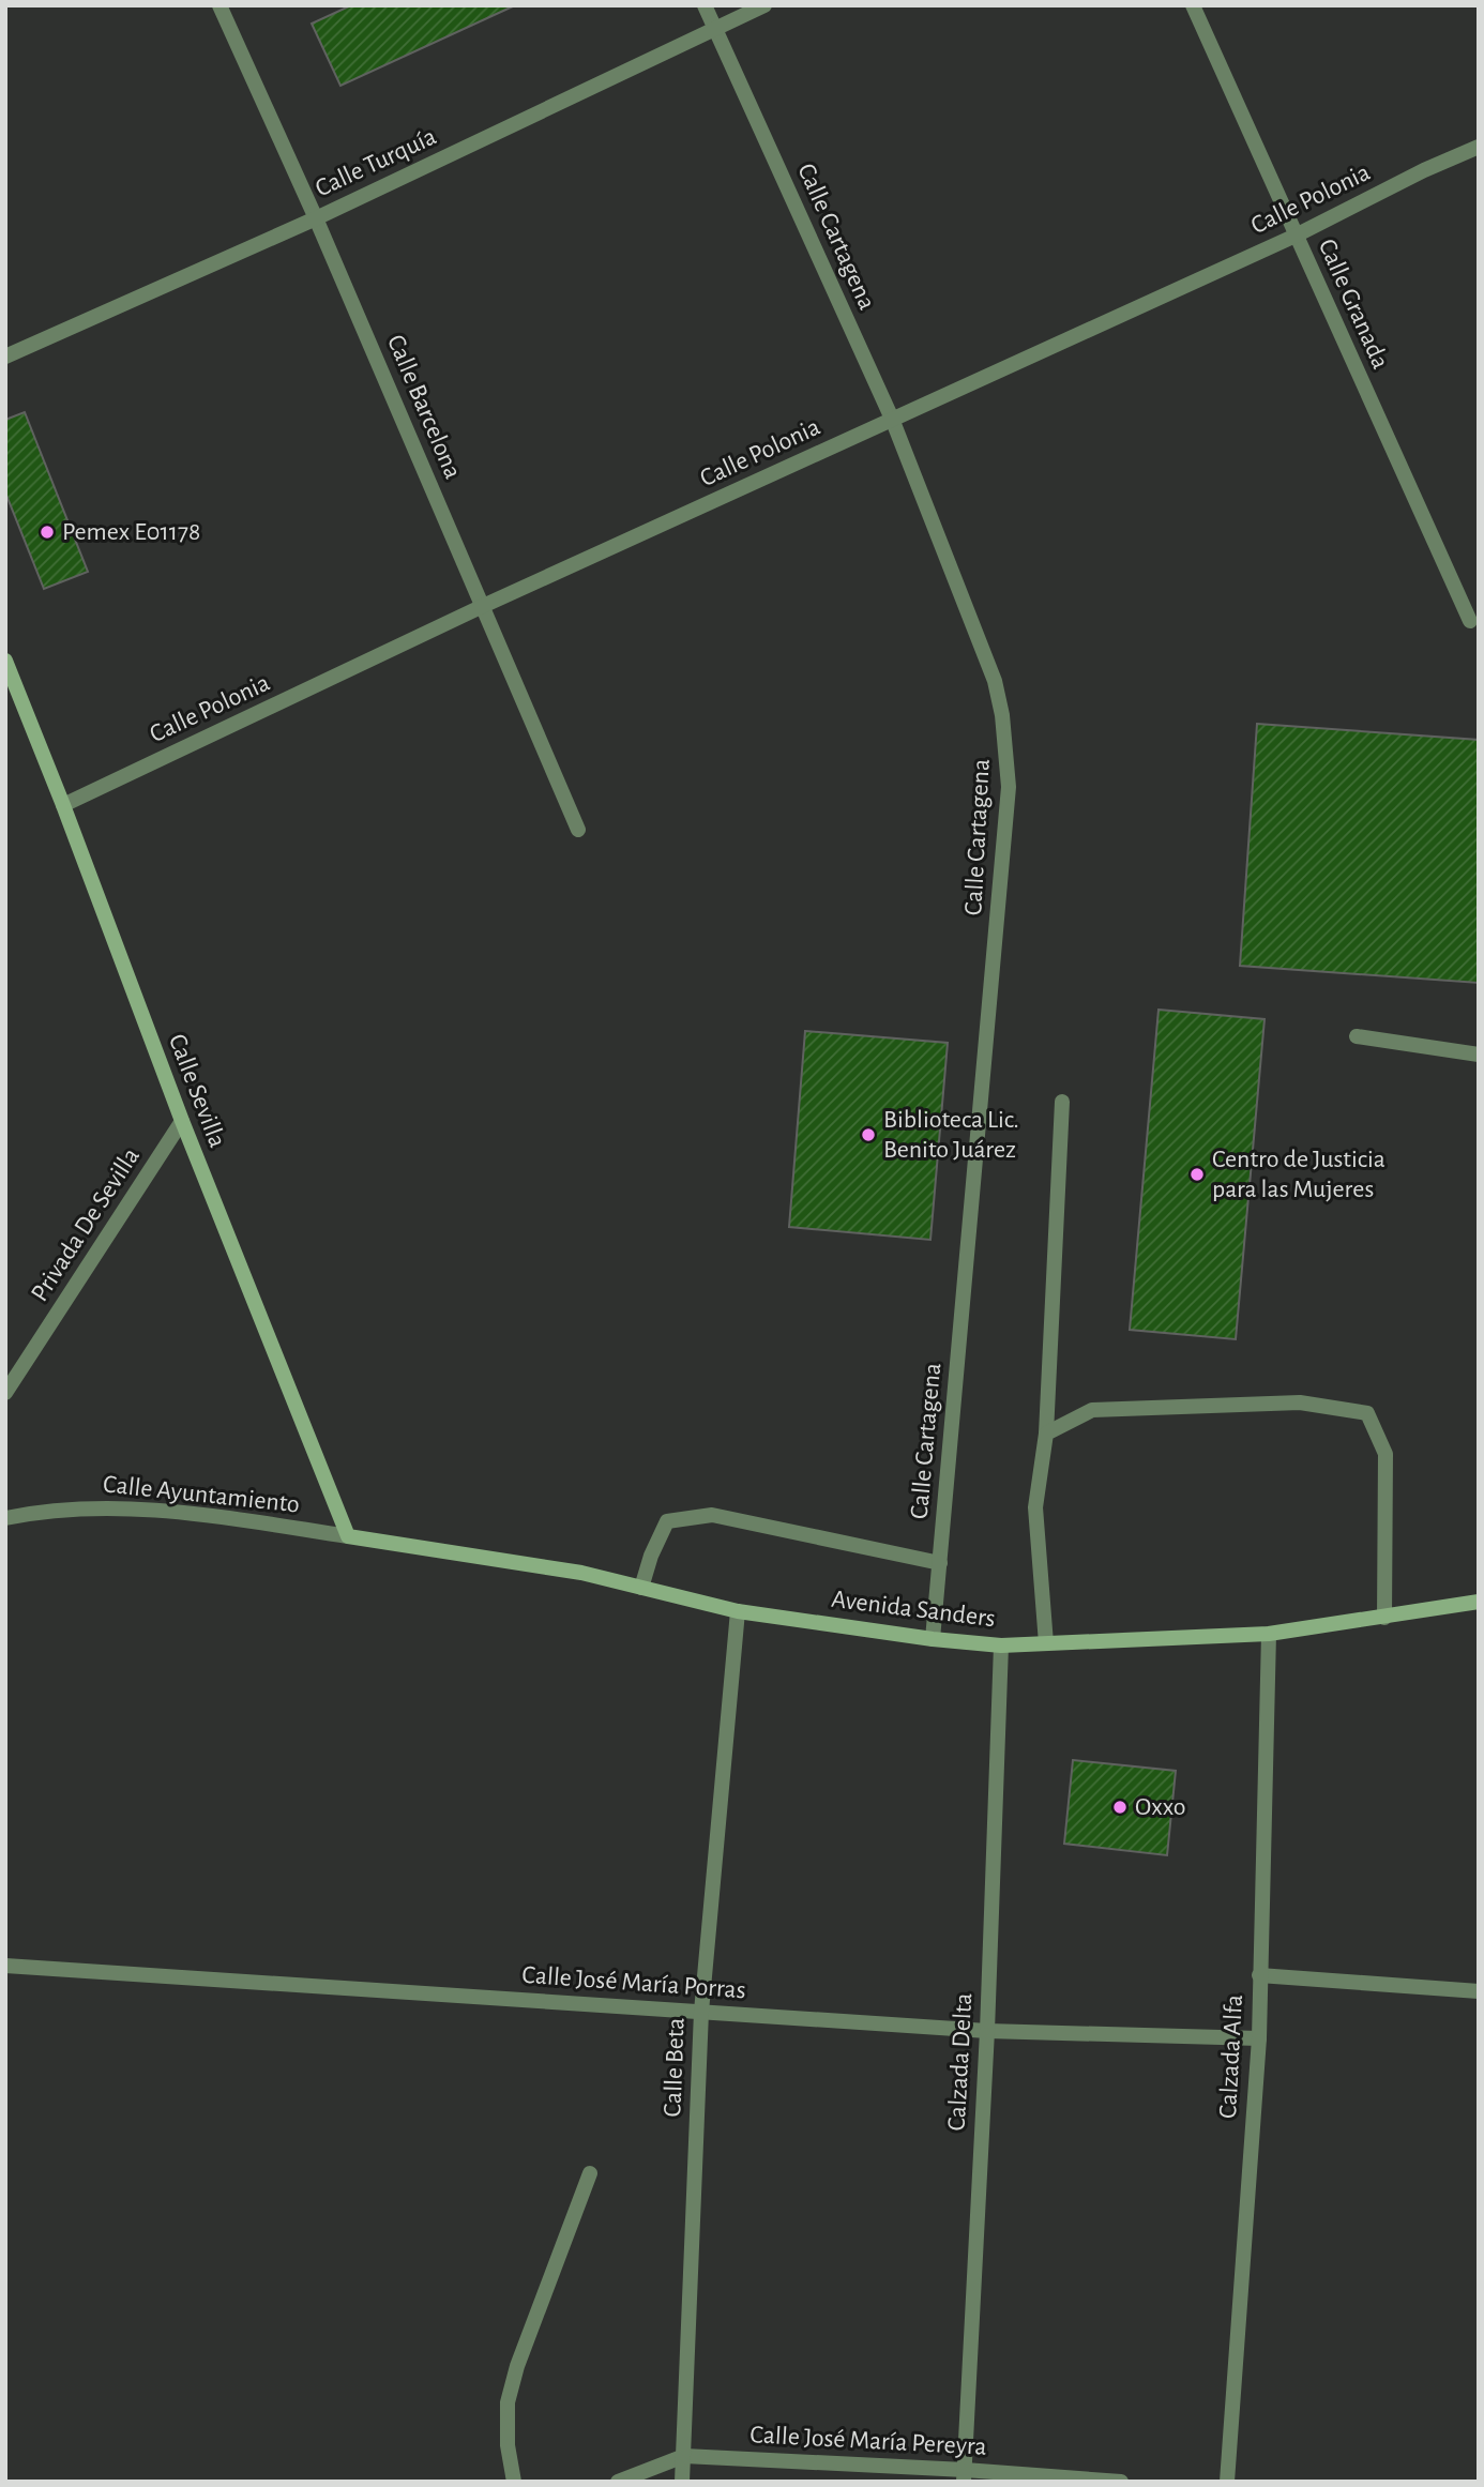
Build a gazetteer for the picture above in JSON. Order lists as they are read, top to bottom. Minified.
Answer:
{"streets":{"main road":["Calle Sevilla","Avenida Sanders"],"street":["Calle Turquía","Calle Polonia","Calle Cartagena","Calle Granada","Calle Barcelona","Privada De Sevilla","Calle Ayuntamiento","Calle José María Porras","Calzada Alfa","Calzada Delta","Calle Beta","Calle José María Pereyra"]},"crossings":[["Calle Turquía","Calle Cartagena"],["Calle Turquía","Calle Barcelona"],["Calle Polonia","Calle Cartagena"],["Calle Polonia","Calle Granada"],["Calle Polonia","Calle Barcelona"],["Calle Polonia","Calle Sevilla"],["Calle Cartagena","Avenida Sanders"],["Calle Sevilla","Privada De Sevilla"],["Calle Sevilla","Calle Ayuntamiento"],["Calle Sevilla","Avenida Sanders"],["Calle Ayuntamiento","Avenida Sanders"],["Avenida Sanders","Calzada Alfa"],["Avenida Sanders","Calzada Delta"],["Avenida Sanders","Calle Beta"],["Calle José María Porras","Calzada Alfa"],["Calle José María Porras","Calzada Delta"],["Calle José María Porras","Calle Beta"],["Calzada Delta","Calle José María Pereyra"],["Calle Beta","Calle José María Pereyra"]],"places":["Pemex E01178","Biblioteca Lic. Benito Juárez","Centro de Justicia para las Mujeres","Oxxo"]}
